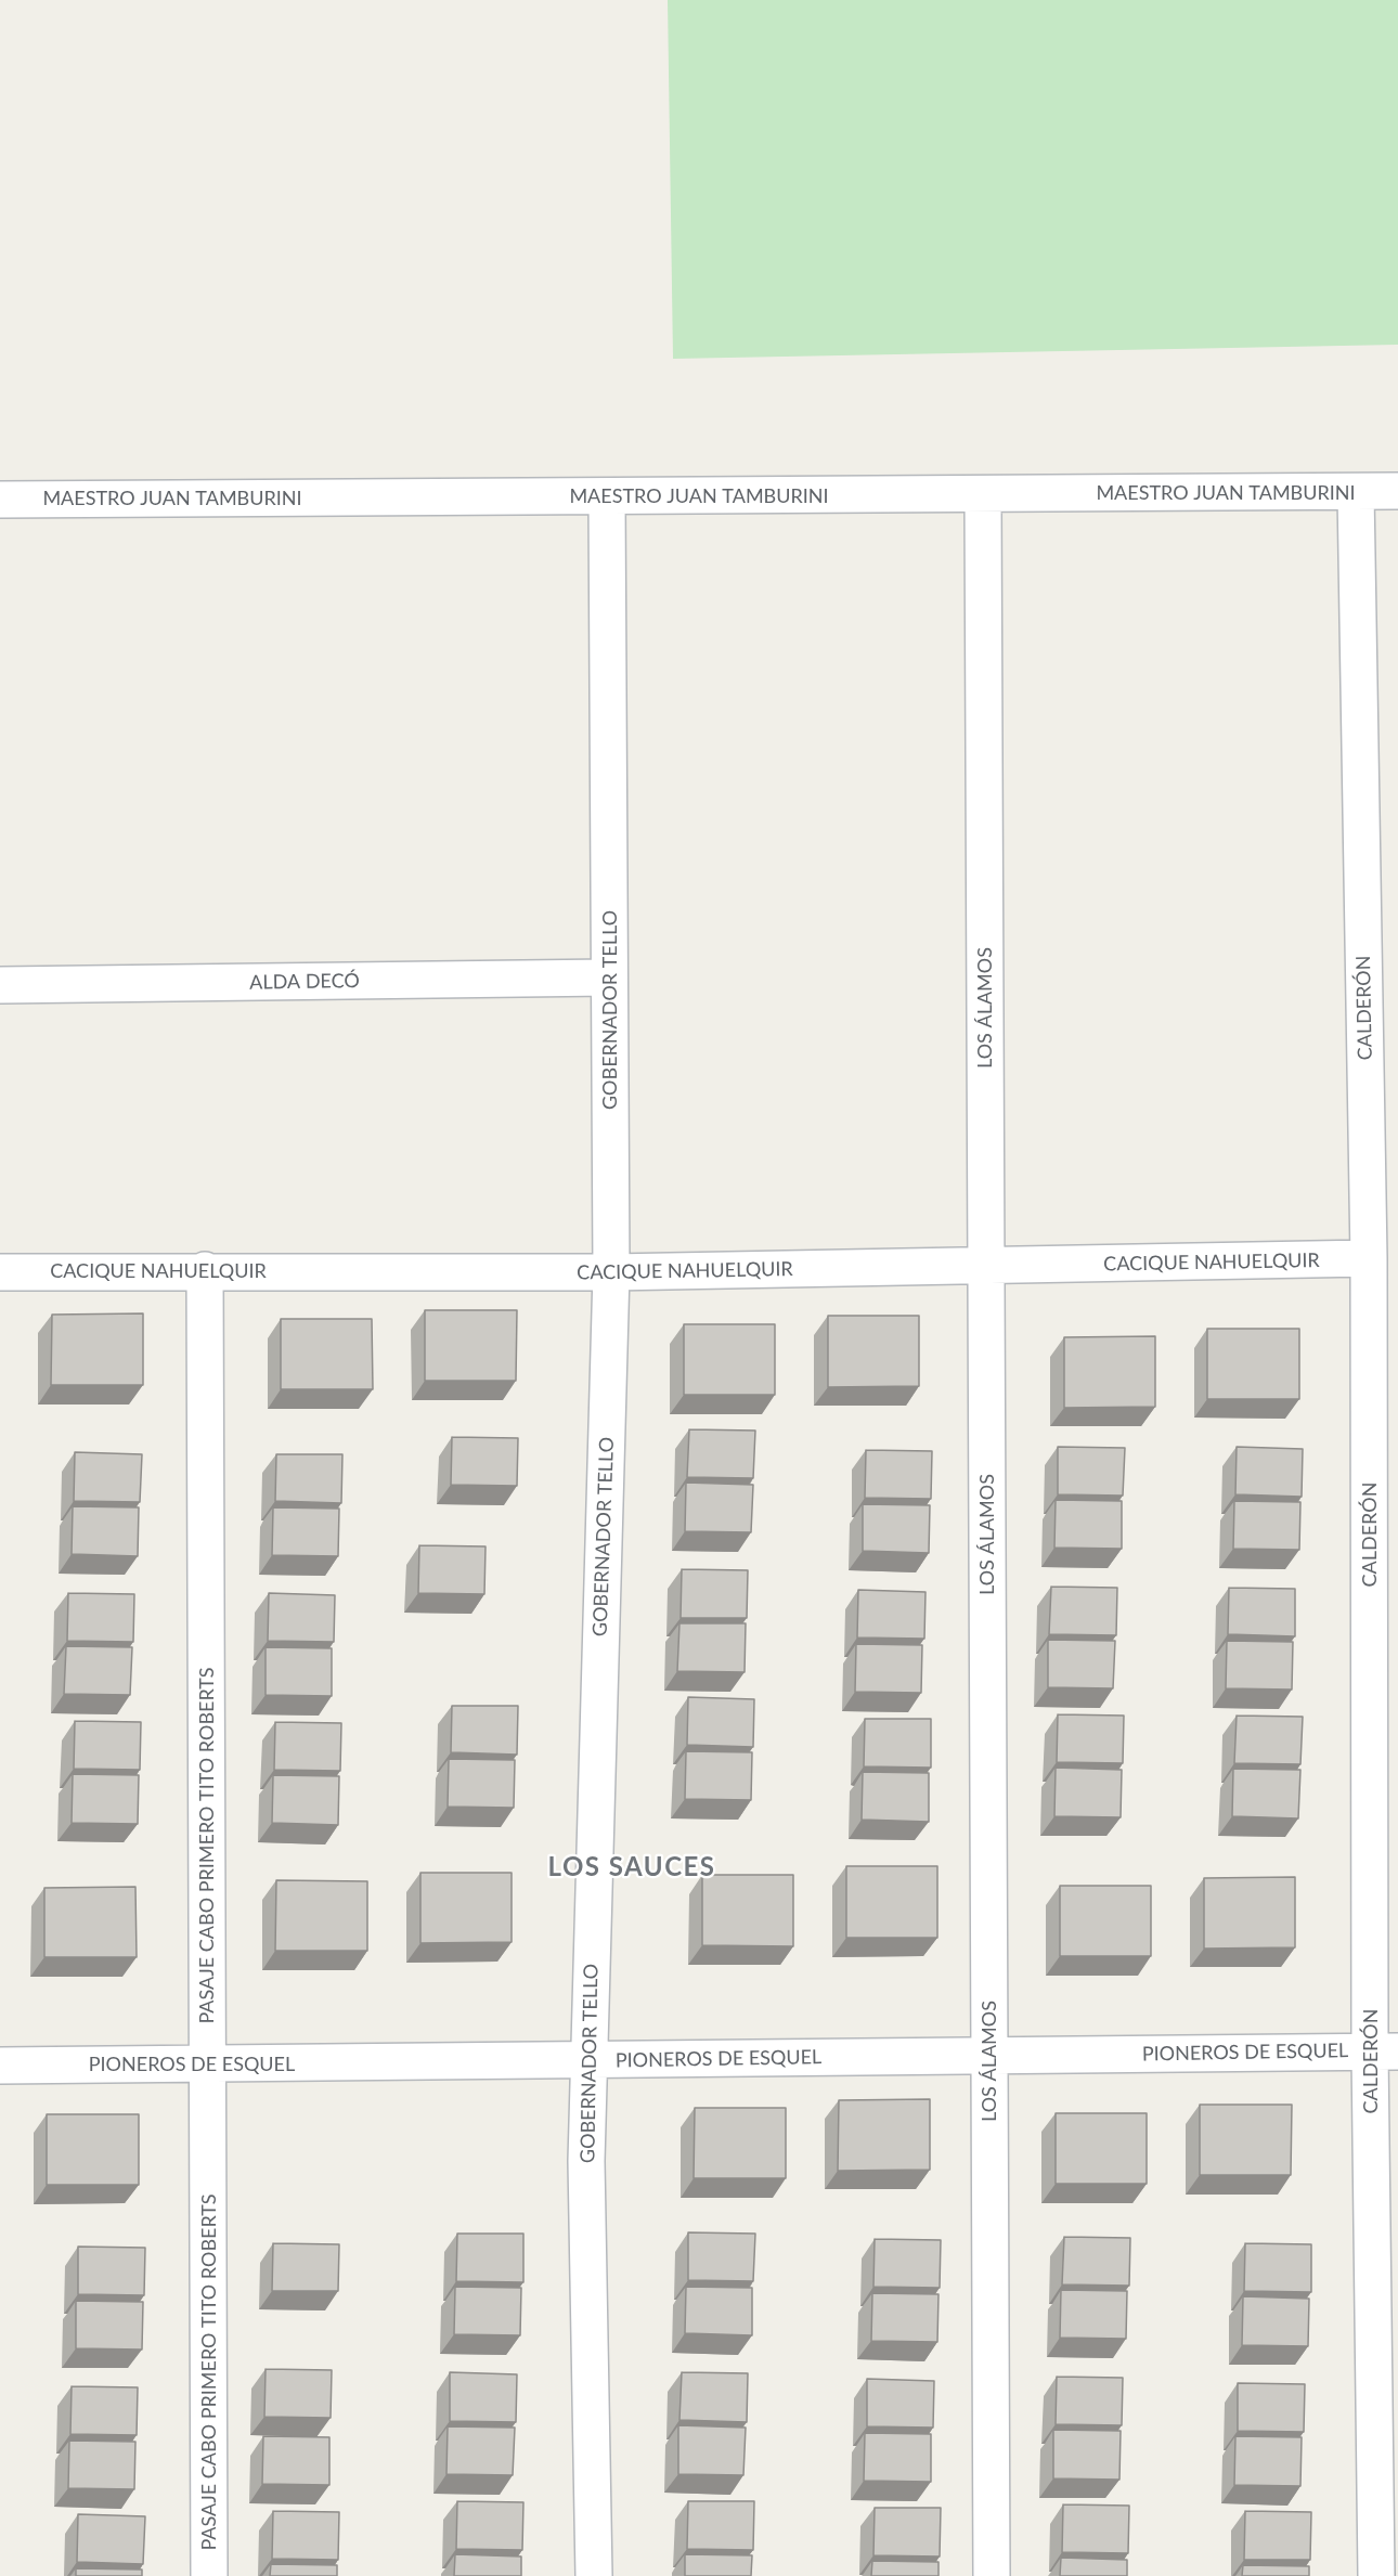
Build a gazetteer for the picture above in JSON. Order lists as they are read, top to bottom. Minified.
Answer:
{"streets":{"street":["MAESTRO JUAN TAMBURINI","ALDA DECÓ","LOS ÁLAMOS","CALDERÓN","GOBERNADOR TELLO","CACIQUE NAHUELQUIR","PASAJE CABO PRIMERO TITO ROBERTS","PIONEROS DE ESQUEL"]},"crossings":[["MAESTRO JUAN TAMBURINI","LOS ÁLAMOS"],["MAESTRO JUAN TAMBURINI","CALDERÓN"],["MAESTRO JUAN TAMBURINI","GOBERNADOR TELLO"],["ALDA DECÓ","GOBERNADOR TELLO"],["LOS ÁLAMOS","CACIQUE NAHUELQUIR"],["LOS ÁLAMOS","PIONEROS DE ESQUEL"],["CALDERÓN","CACIQUE NAHUELQUIR"],["CALDERÓN","PIONEROS DE ESQUEL"],["GOBERNADOR TELLO","CACIQUE NAHUELQUIR"],["GOBERNADOR TELLO","PIONEROS DE ESQUEL"],["CACIQUE NAHUELQUIR","PASAJE CABO PRIMERO TITO ROBERTS"],["PASAJE CABO PRIMERO TITO ROBERTS","PIONEROS DE ESQUEL"]],"districts":["LOS SAUCES"]}
